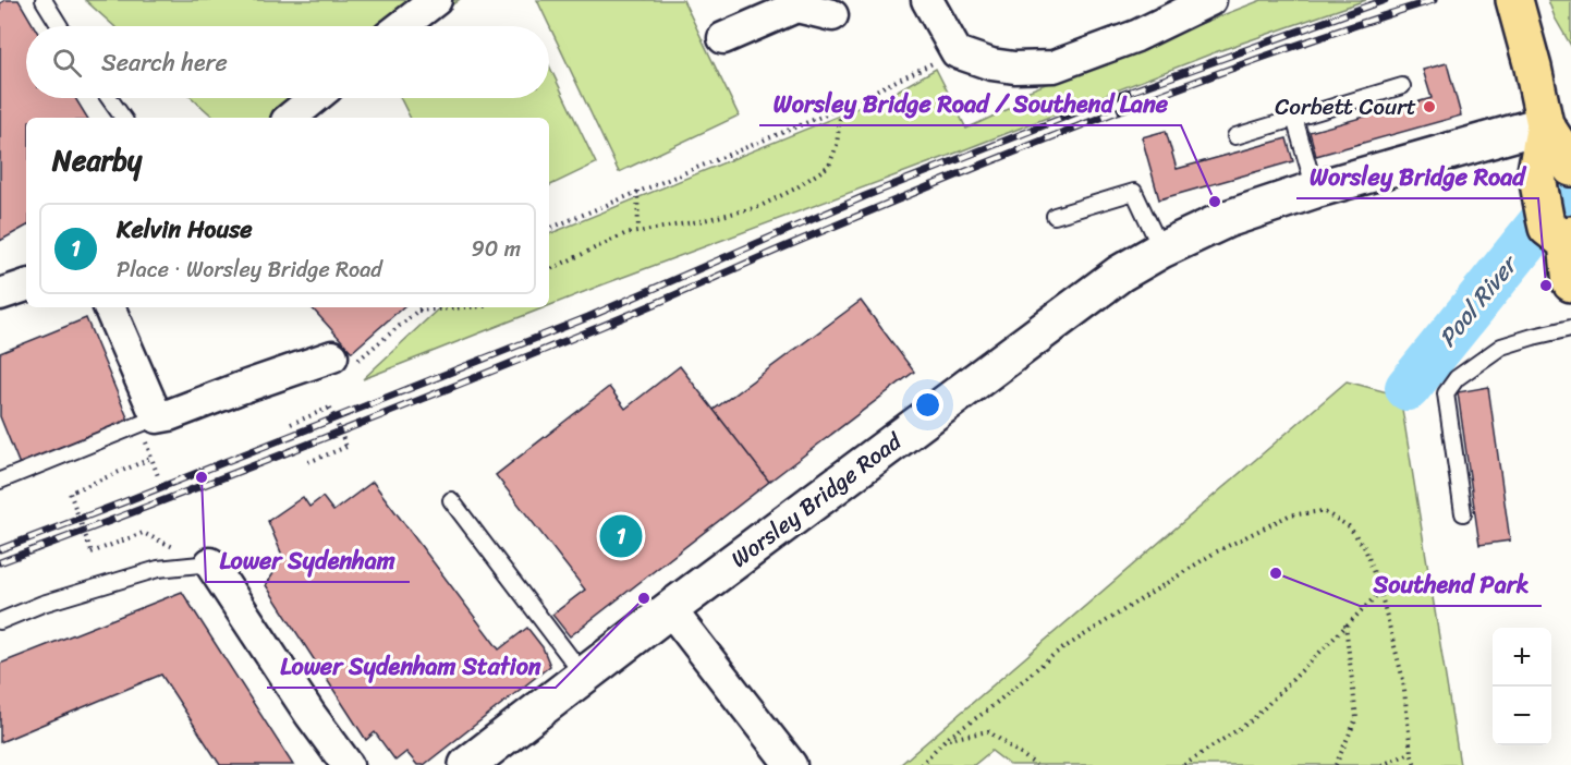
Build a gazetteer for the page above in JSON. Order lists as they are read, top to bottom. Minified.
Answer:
{"streets":{"street":["Worsley Bridge Road"]},"water":["Pool River"],"places":["Corbett Court","Worsley Bridge Road / Southend Lane","Worsley Bridge Road","Lower Sydenham","Southend Park","Lower Sydenham Station"],"page":{"search":"Search here","heading":"Nearby","list":[{"mark":"1","name":"Kelvin House","note":"Place · Worsley Bridge Road","value":"90 m"}],"pins":"1","map_buttons":["+","−"]}}
